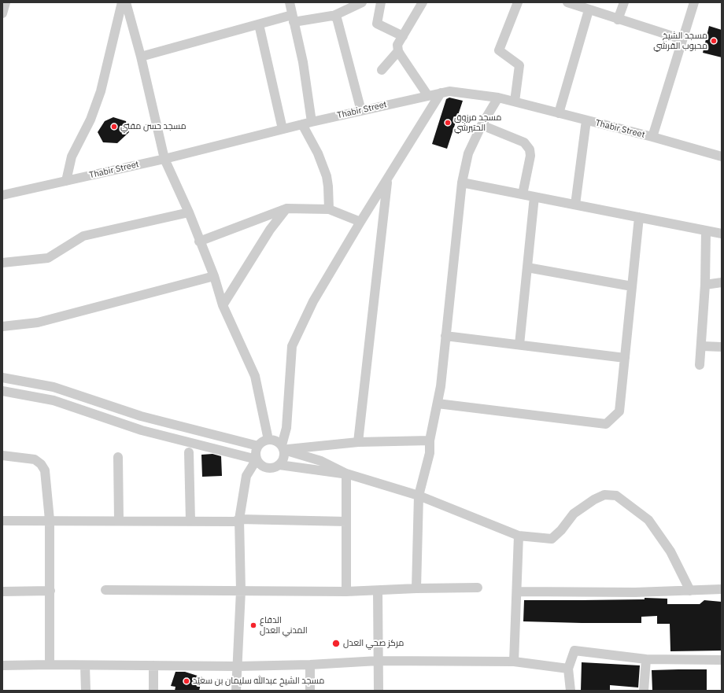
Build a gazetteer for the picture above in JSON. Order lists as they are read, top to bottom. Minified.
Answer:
{"streets":{"street":["Thabir Street"]},"places":["مسجد الشيخ محبوب القرشي","مسجد مرزوق الحتيرشي","مسجد حسن مفتي","الدفاع المدني العدل","مركز صحي العدل","مسجد الشيخ عبدالله سليمان بن سعيّد"]}
